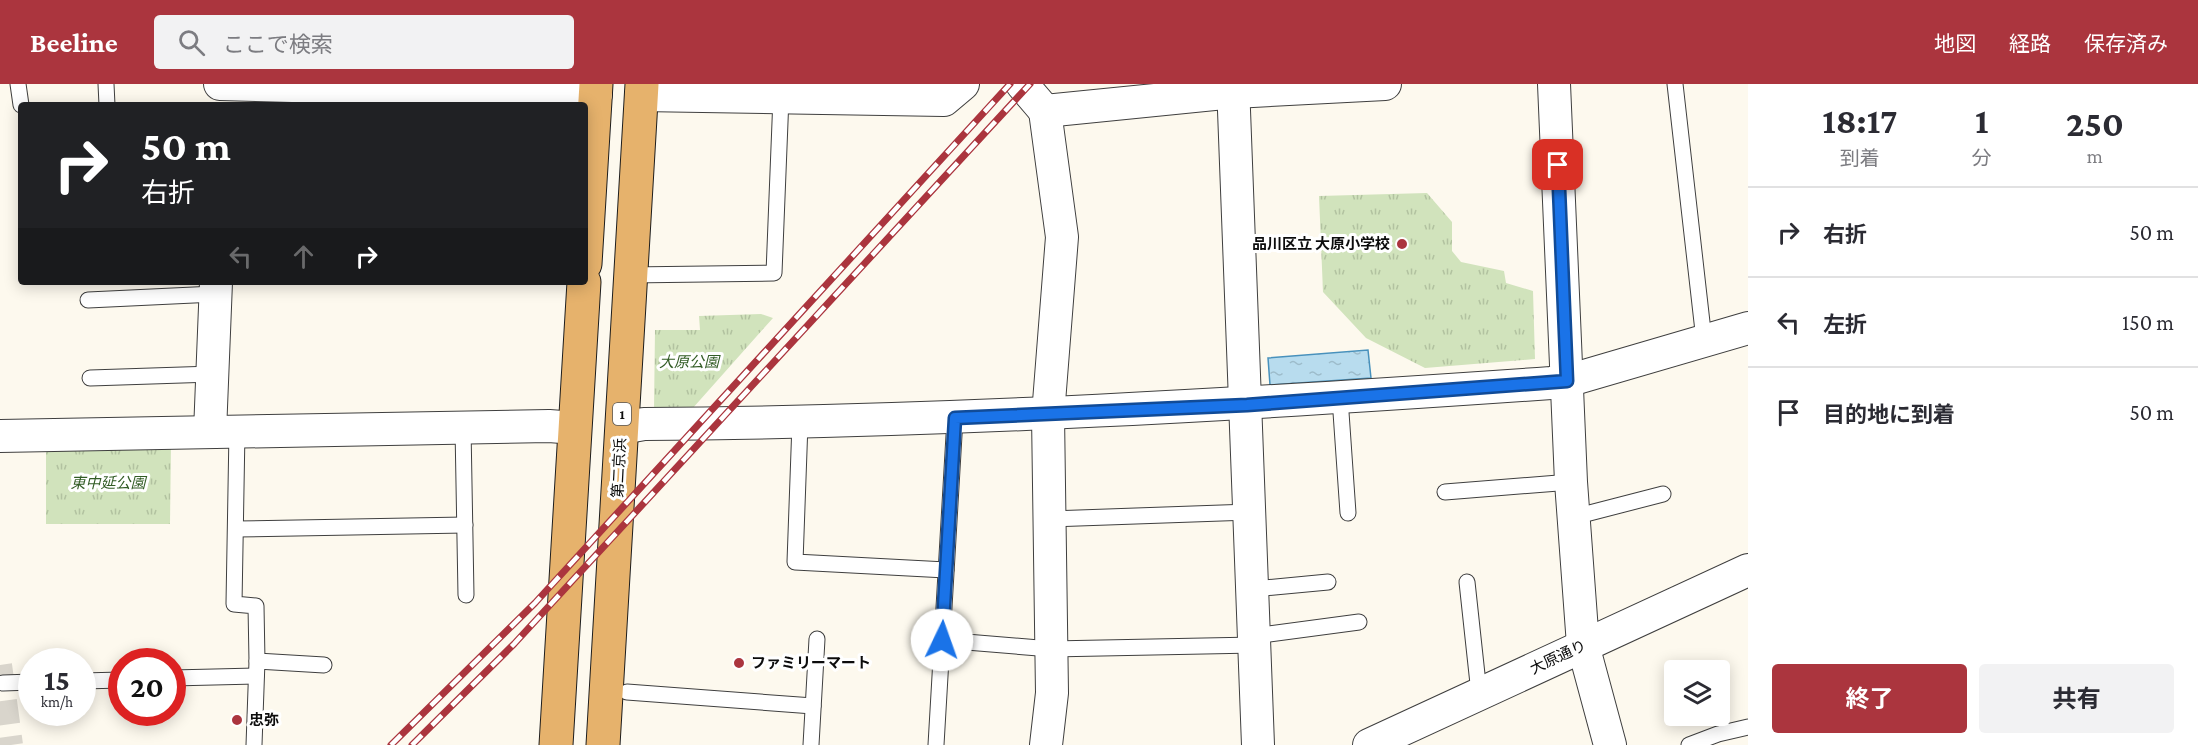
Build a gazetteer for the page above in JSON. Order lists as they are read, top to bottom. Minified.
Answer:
{"streets":{"highway":["1","第二京浜"],"street":["大原通り"]},"parks":["大原公園","東中延公園"],"places":["品川区立 大原小学校","ファミリーマート","忠弥"],"page":{"header":"Beeline","search":"ここで検索","nav":["地図","経路","保存済み"],"eta":["18:17","到着","1","分","250","m"],"turn":["50 m","右折"],"list":[{"name":"右折","value":"50 m"},{"name":"左折","value":"150 m"},{"name":"目的地に到着","value":"50 m"}],"speed":"15 km/h","limit":"20","buttons":["終了","共有"]}}
